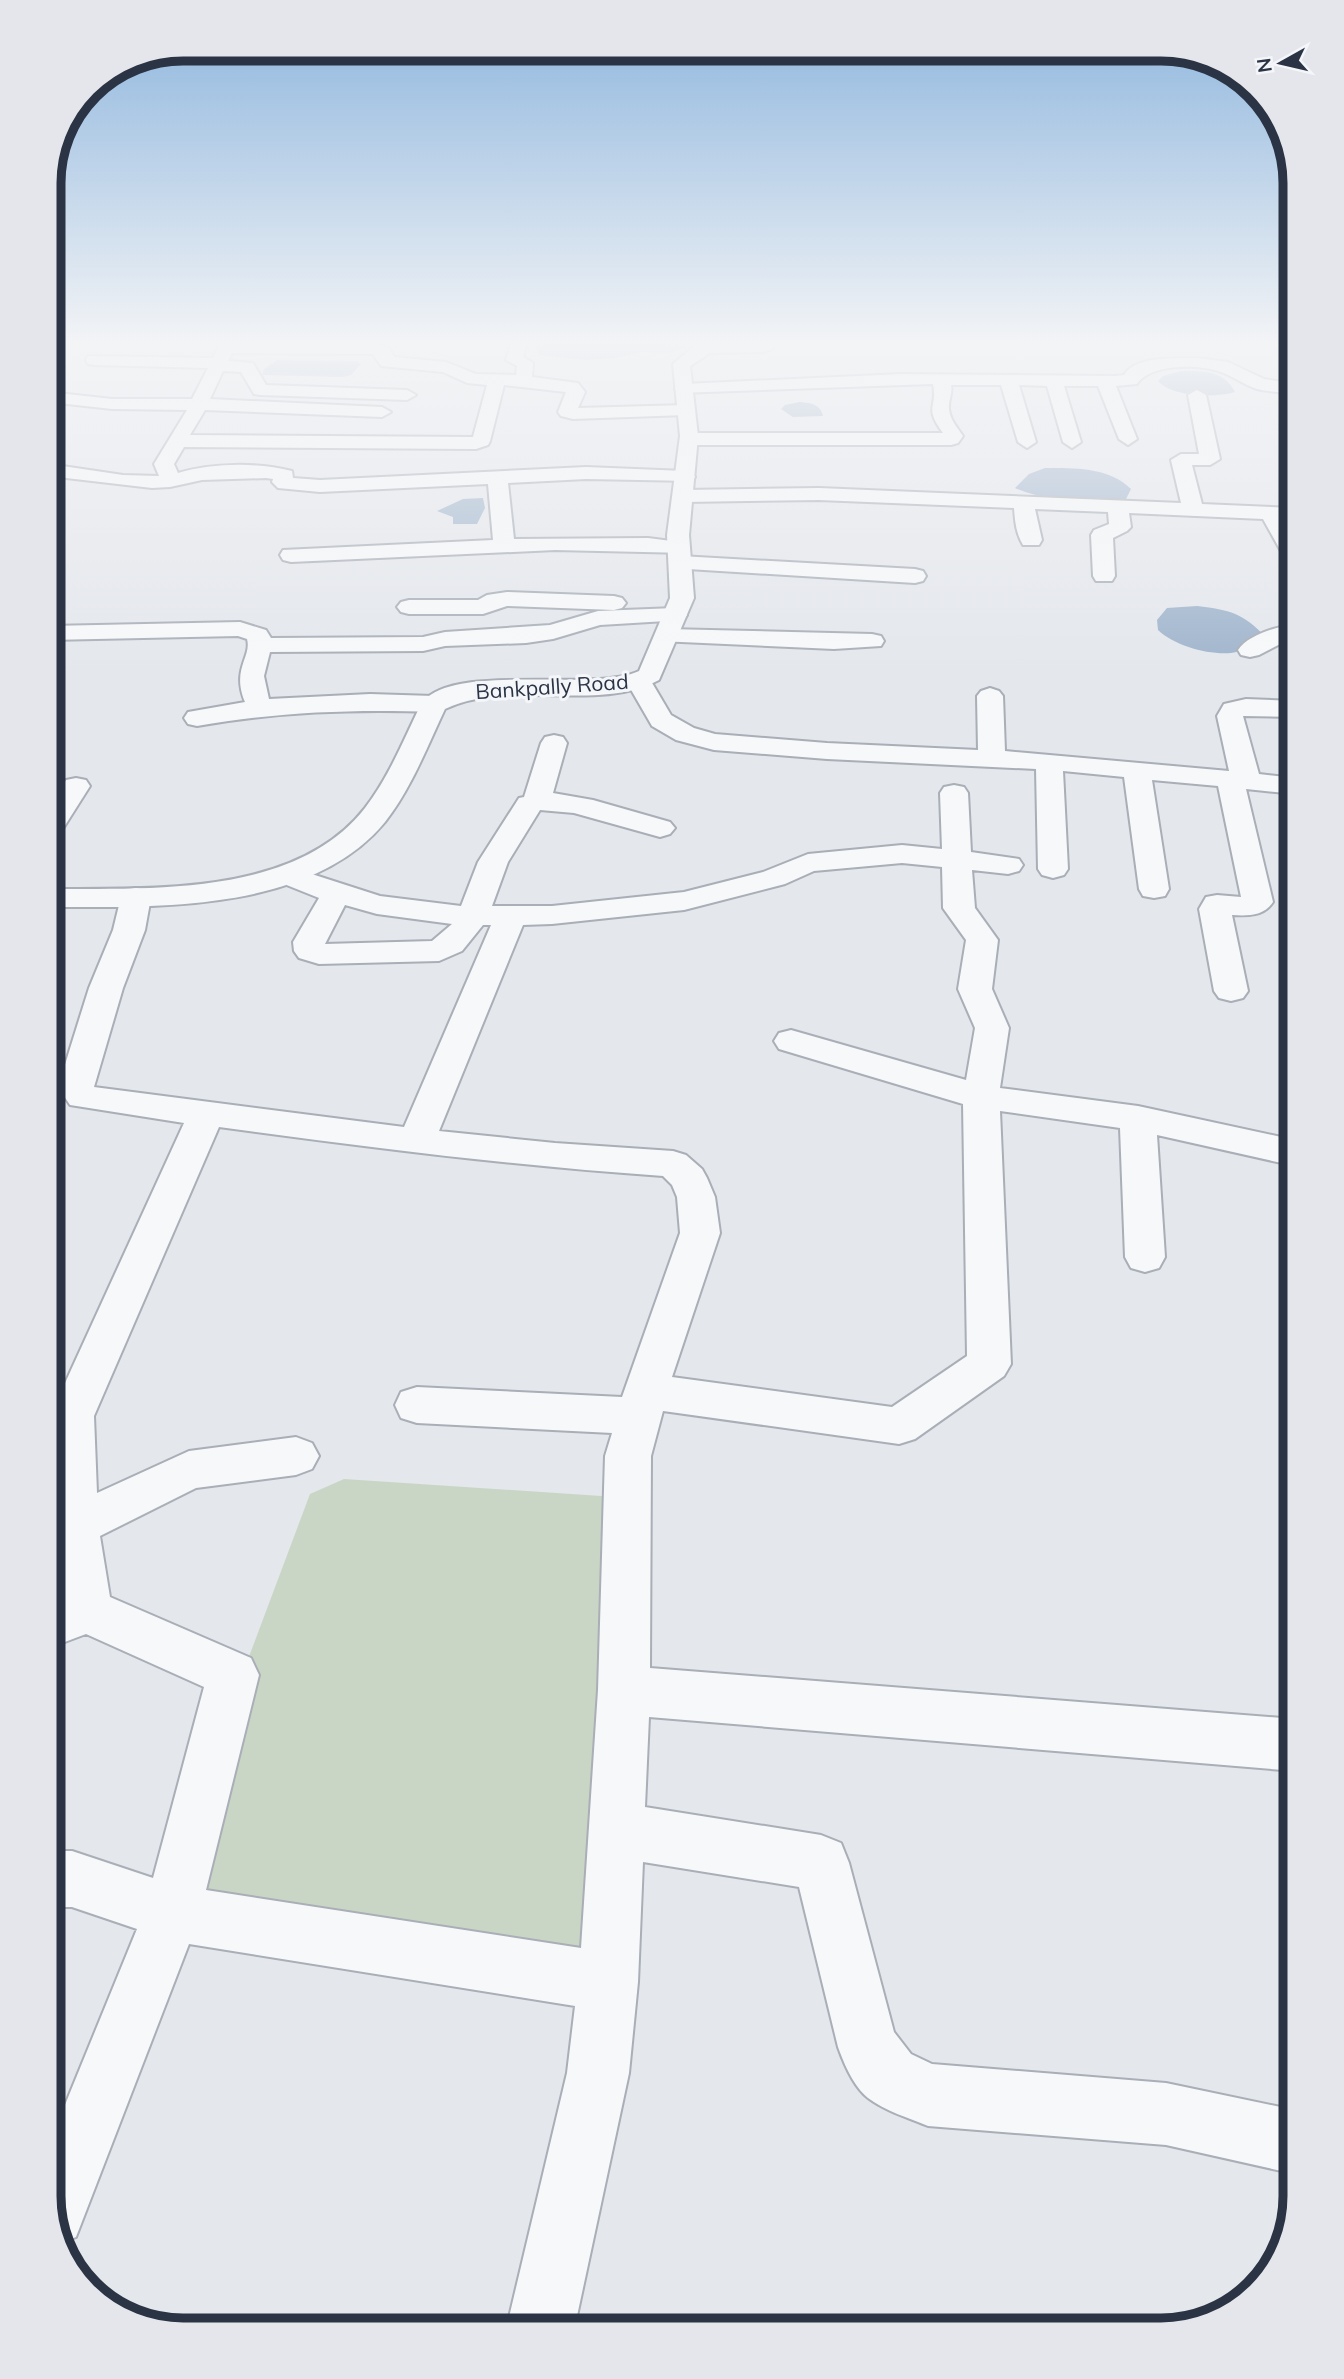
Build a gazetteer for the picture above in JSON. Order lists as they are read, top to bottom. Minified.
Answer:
{"streets":{"street":["Bankpally Road"]},"north":"left"}
